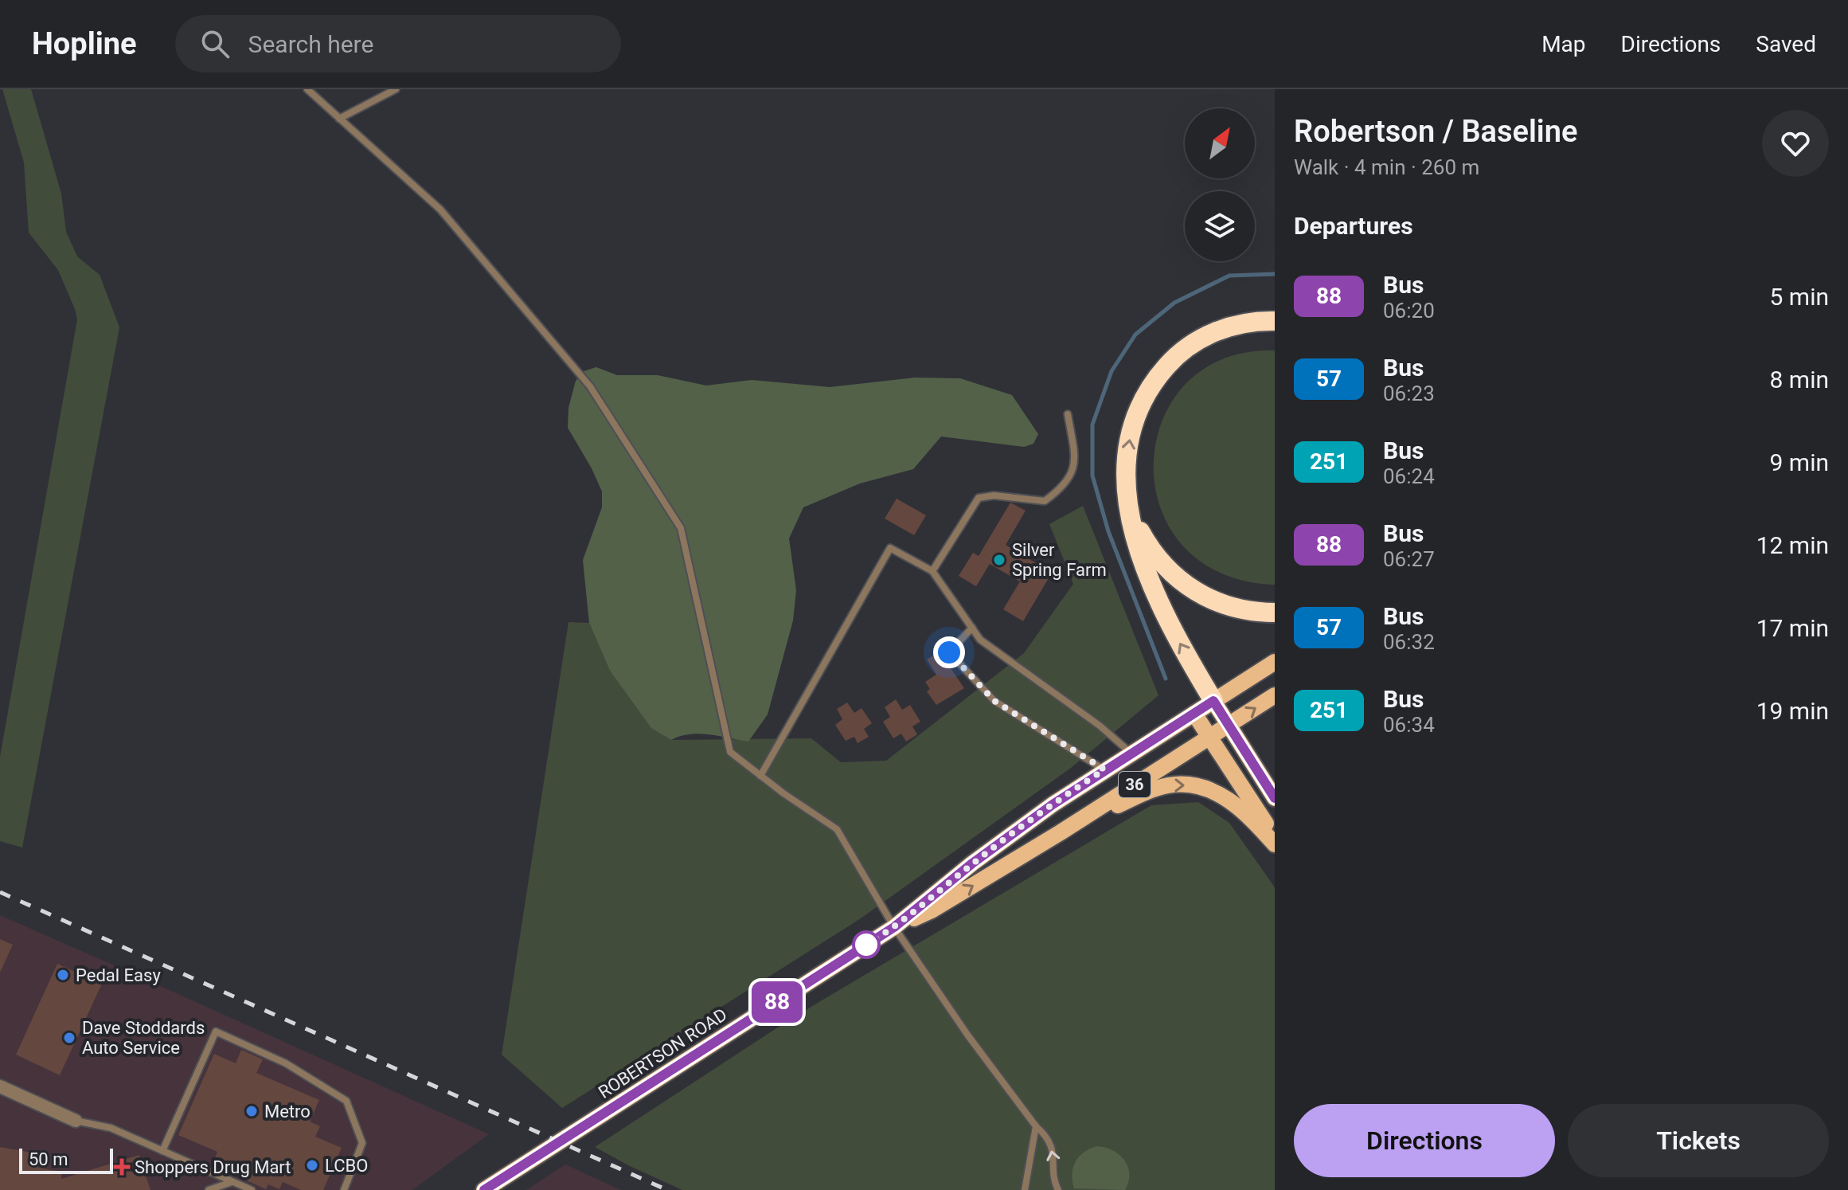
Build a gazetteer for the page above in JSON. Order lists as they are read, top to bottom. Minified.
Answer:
{"streets":{"main road":["36","ROBERTSON ROAD"]},"places":{"other":["Silver Spring Farm","Pedal Easy","Dave Stoddards Auto Service","Metro","LCBO"],"health":["Shoppers Drug Mart"]},"lines":["bus line 88"],"scale_bar":"50 m","north":"top right","page":{"header":"Hopline","search":"Search here","nav":["Map","Directions","Saved"],"on_map":"88","heading":[["Robertson / Baseline","Walk · 4 min · 260 m"],"Departures"],"list":[{"mark":"88","name":"Bus","note":"06:20","value":"5 min"},{"mark":"57","name":"Bus","note":"06:23","value":"8 min"},{"mark":"251","name":"Bus","note":"06:24","value":"9 min"},{"mark":"88","name":"Bus","note":"06:27","value":"12 min"},{"mark":"57","name":"Bus","note":"06:32","value":"17 min"},{"mark":"251","name":"Bus","note":"06:34","value":"19 min"}],"buttons":["Directions","Tickets"],"scale":"50 m"}}
